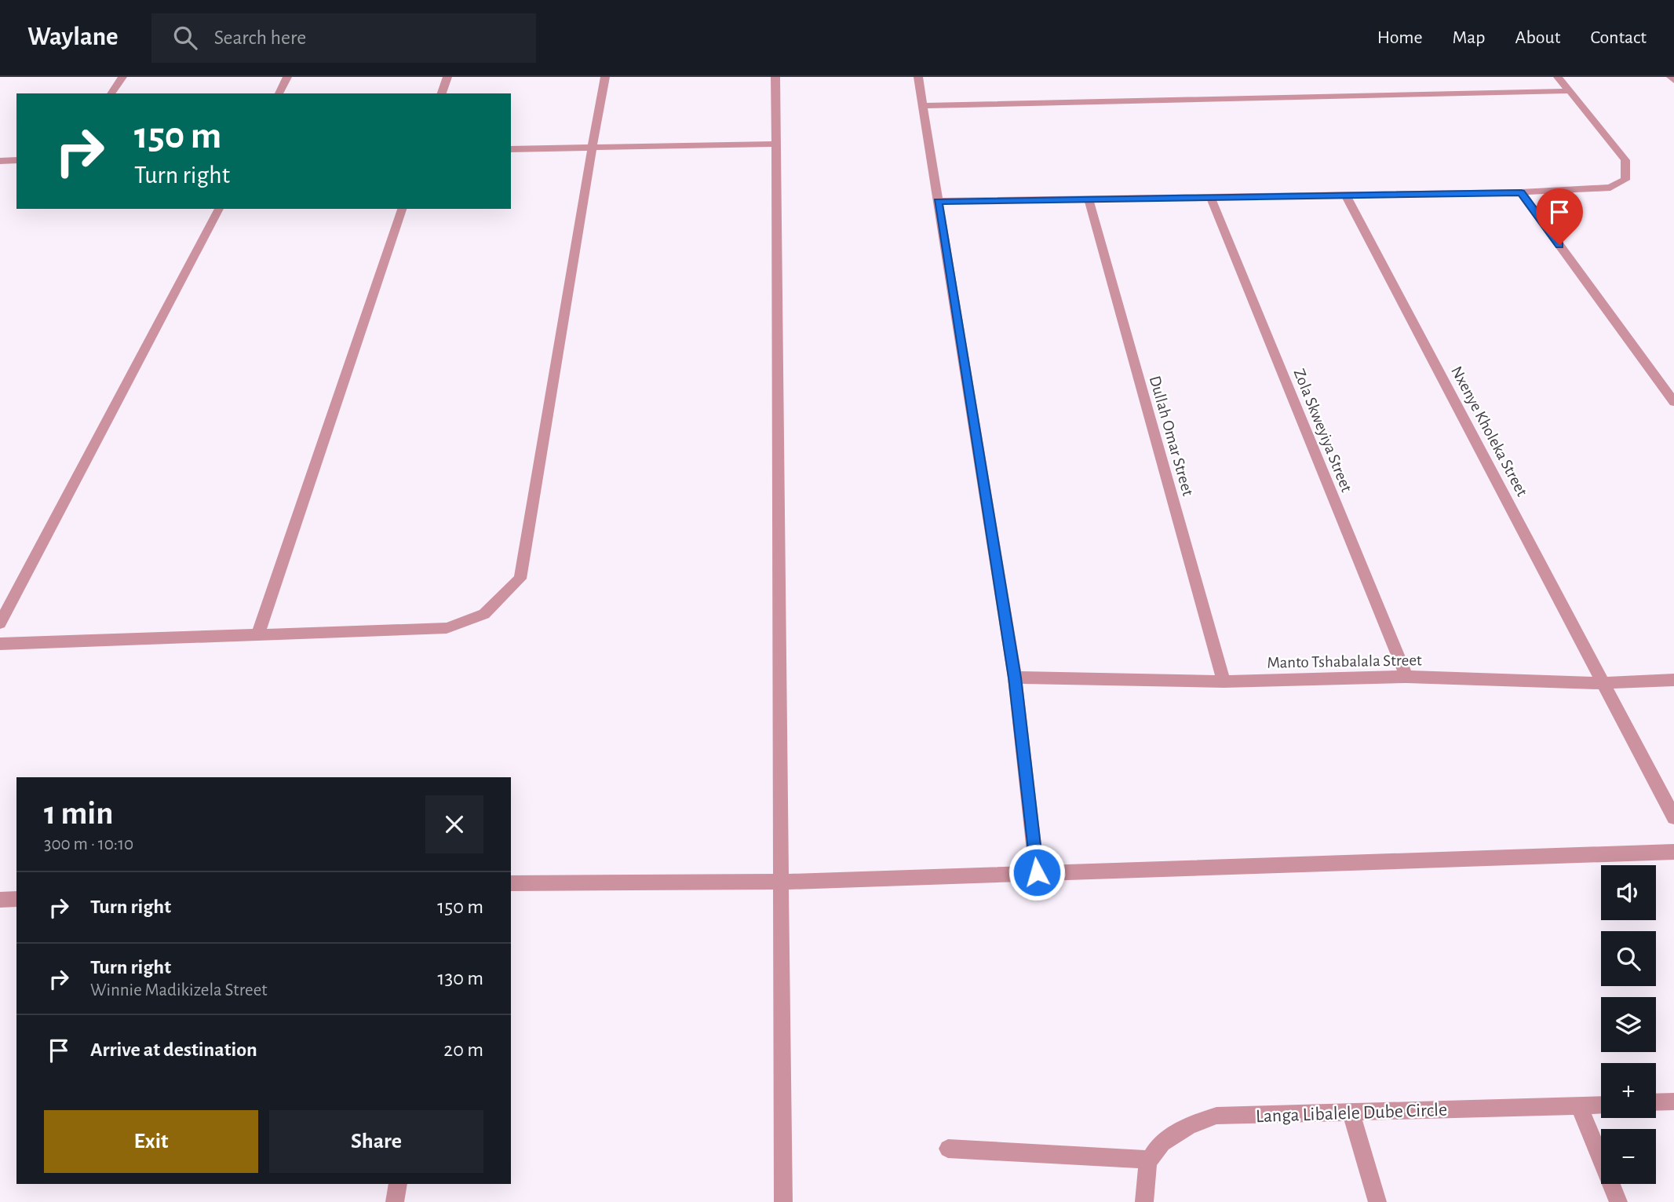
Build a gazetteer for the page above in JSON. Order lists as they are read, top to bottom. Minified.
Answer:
{"streets":{"street":["Zola Skweyiya Street","Nxenye Kholeka Street","Dullah Omar Street","Manto Tshabalala Street","Langa Libalele Dube Circle"]},"crossings":[["Zola Skweyiya Street","Manto Tshabalala Street"],["Nxenye Kholeka Street","Manto Tshabalala Street"],["Dullah Omar Street","Manto Tshabalala Street"]],"page":{"header":"Waylane","search":"Search here","nav":["Home","Map","About","Contact"],"turn":["150 m","Turn right"],"heading":["1 min","300 m · 10:10"],"map_buttons":["+","−"],"list":[{"name":"Turn right","value":"150 m"},{"name":"Turn right","note":"Winnie Madikizela Street","value":"130 m"},{"name":"Arrive at destination","value":"20 m"}],"buttons":["Exit","Share"]}}
